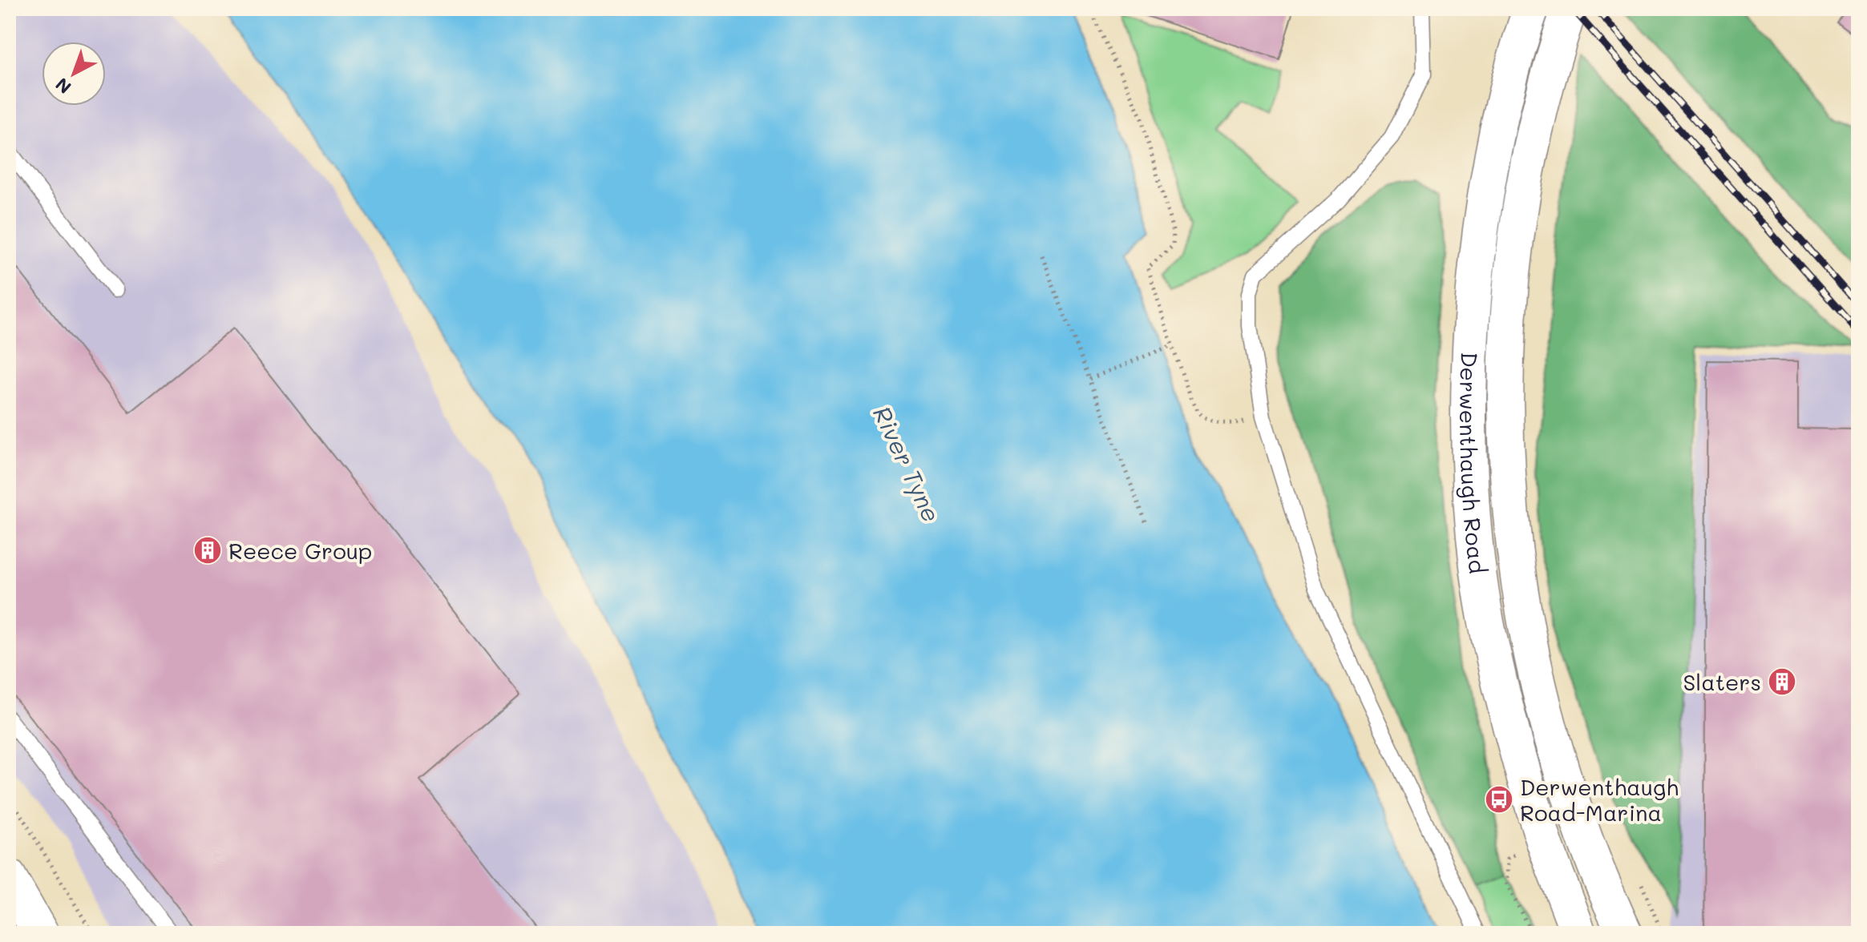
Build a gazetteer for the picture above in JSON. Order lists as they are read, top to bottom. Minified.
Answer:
{"streets":{"main road":["Derwenthaugh Road"]},"water":["River Tyne"],"places":{"building":["Reece Group","Slaters"],"bus stop":["Derwenthaugh Road-Marina"]},"north":"bottom left"}
